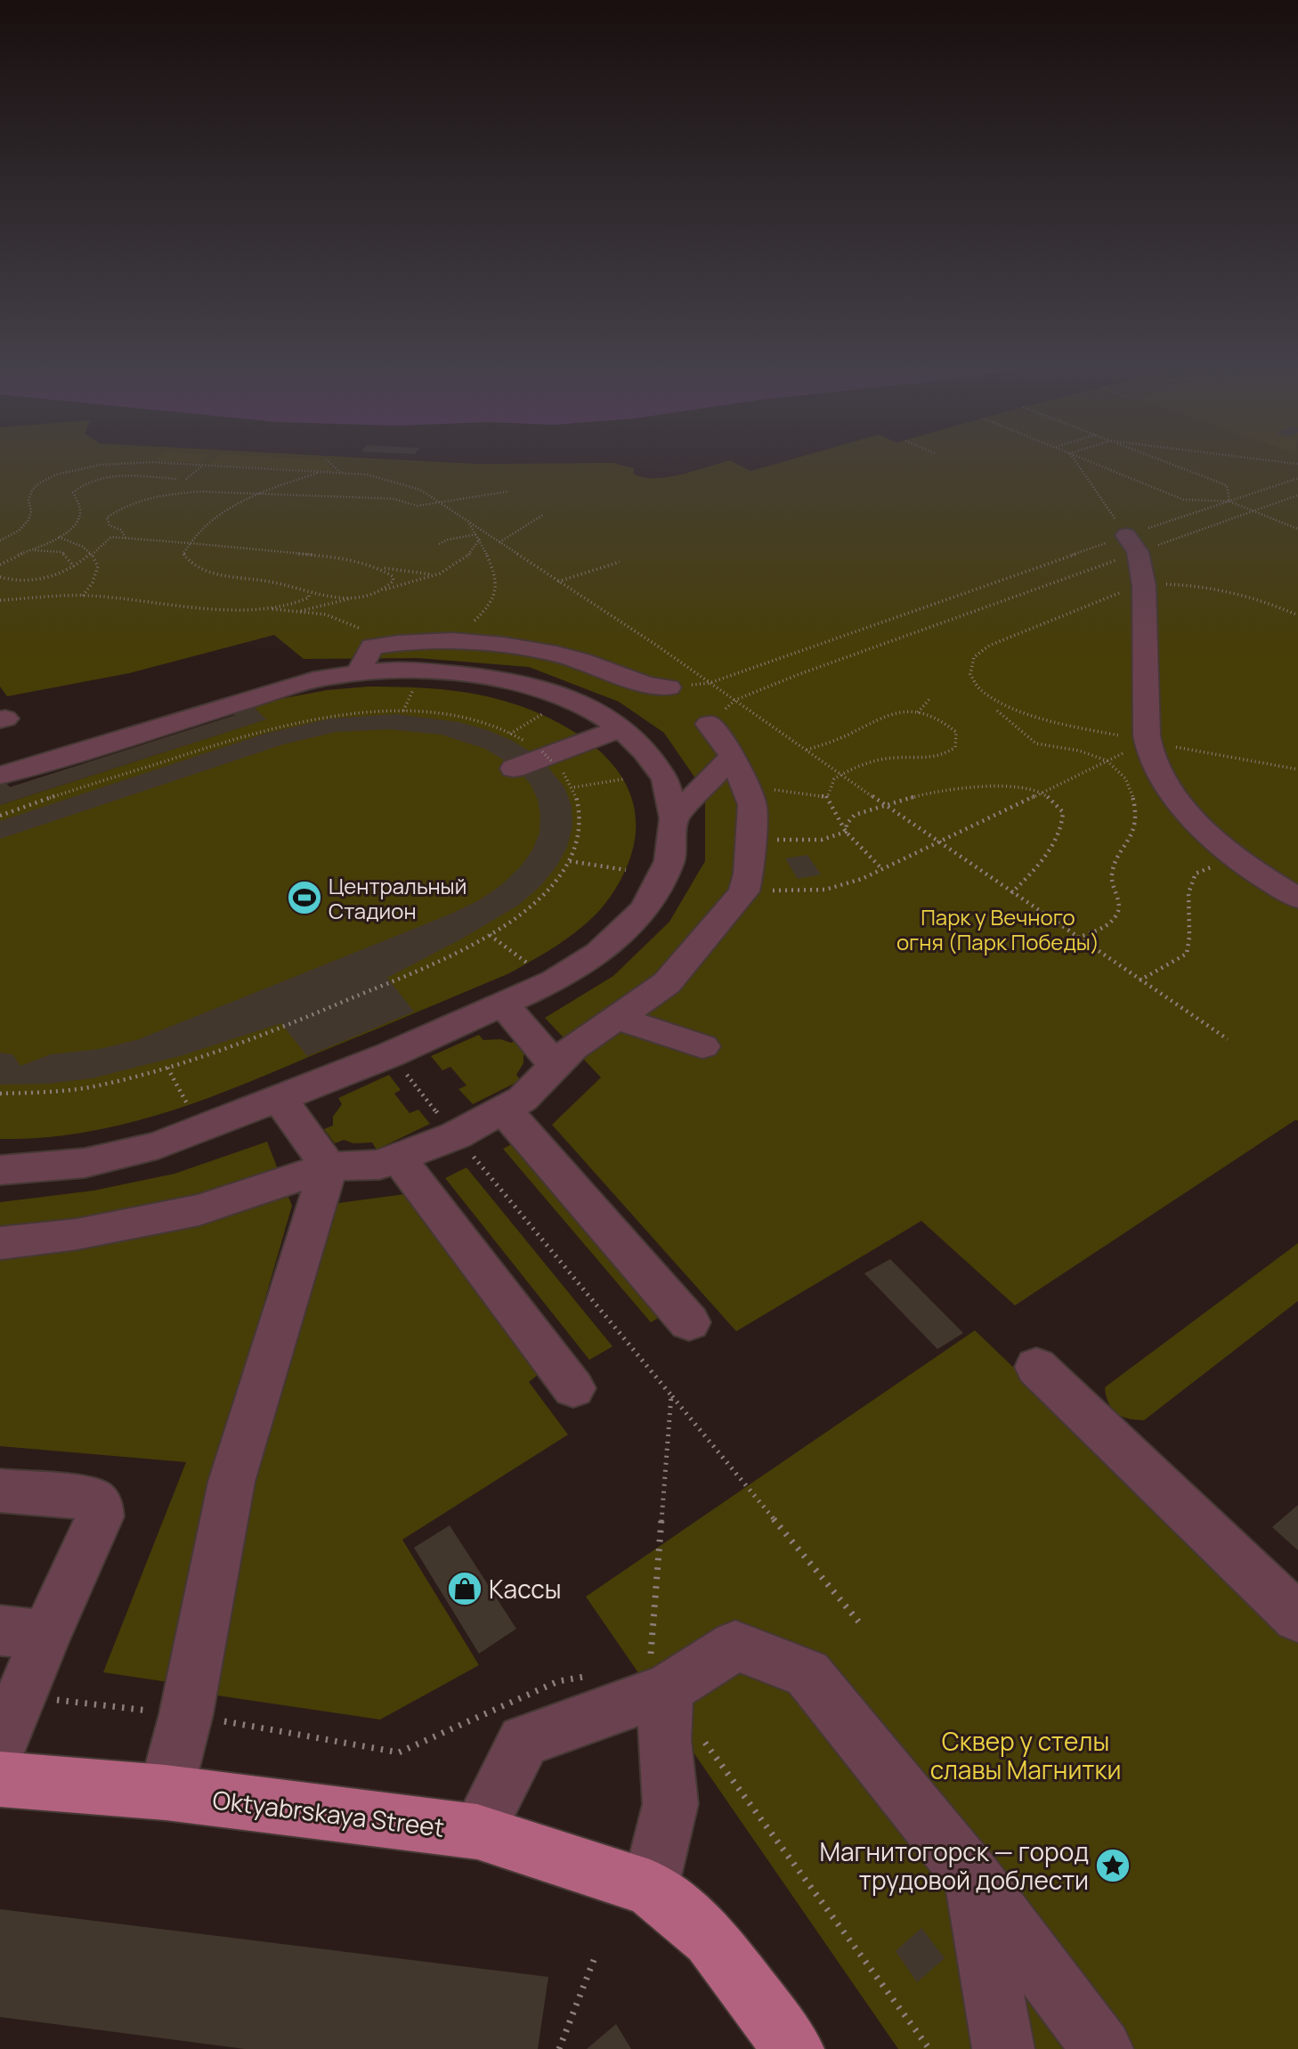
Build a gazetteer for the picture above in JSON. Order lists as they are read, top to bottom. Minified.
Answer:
{"streets":{"main road":["Oktyabrskaya Street"]},"parks":["Парк у Вечного огня (Парк Победы)","Сквер у стелы славы Магнитки"],"places":{"sports":["Центральный Стадион"],"shop":["Кассы"],"place":["Магнитогорск — город трудовой доблести"]}}
